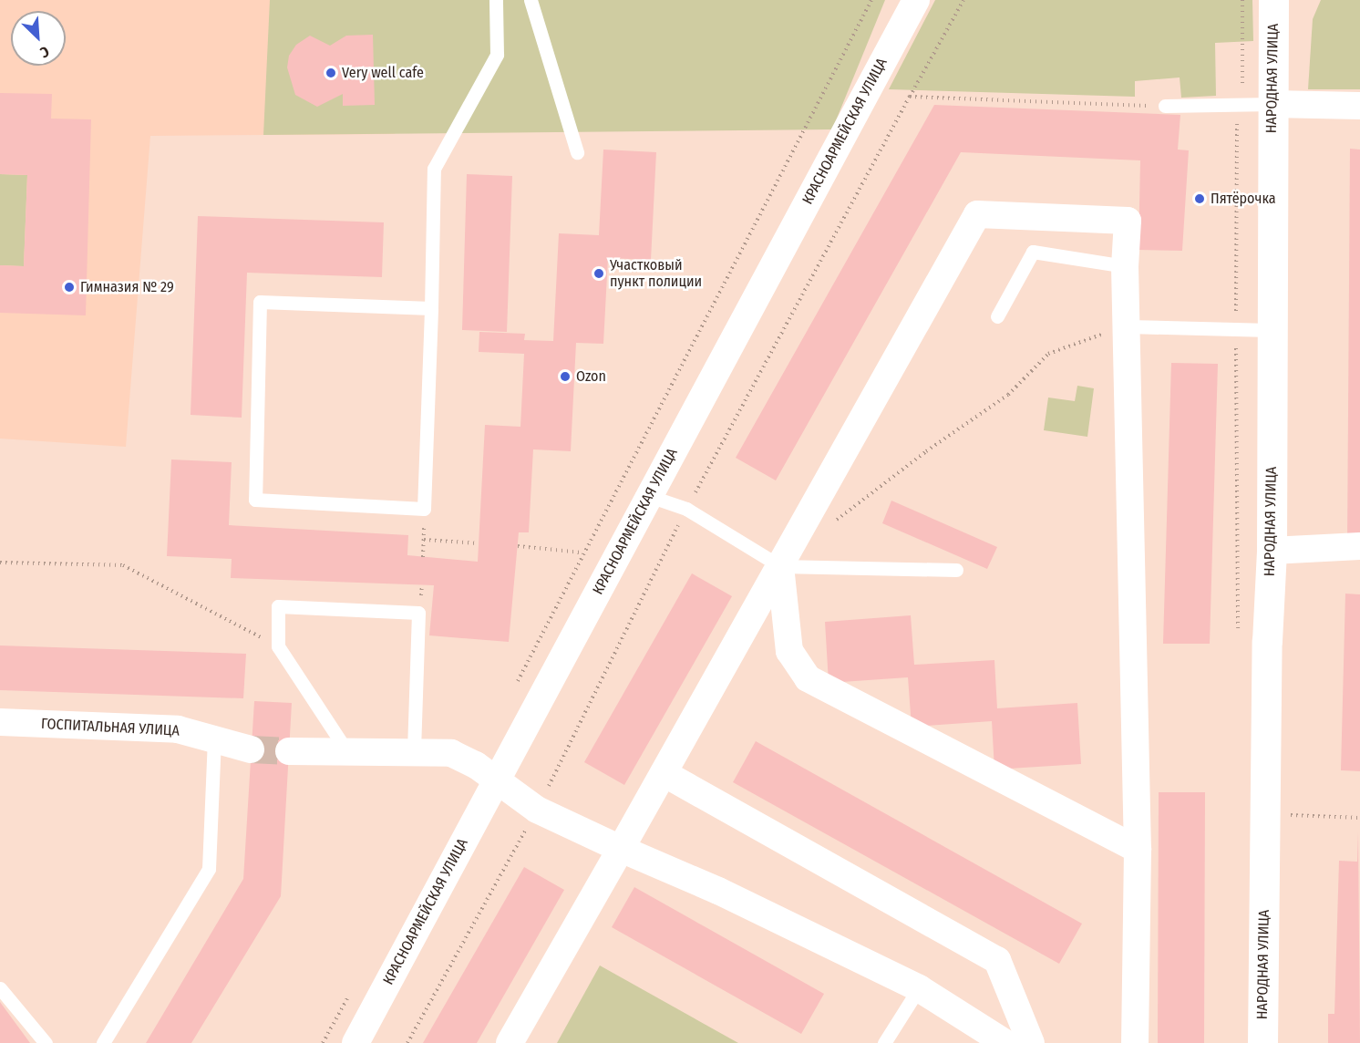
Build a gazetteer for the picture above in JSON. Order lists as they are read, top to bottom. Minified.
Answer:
{"streets":{"street":["НАРОДНАЯ УЛИЦА","КРАСНОАРМЕЙСКАЯ УЛИЦА","ГОСПИТАЛЬНАЯ УЛИЦА"]},"places":["Very well cafe","Пятёрочка","Участковый пункт полиции","Гимназия № 29","Ozon"],"north":"bottom right"}
